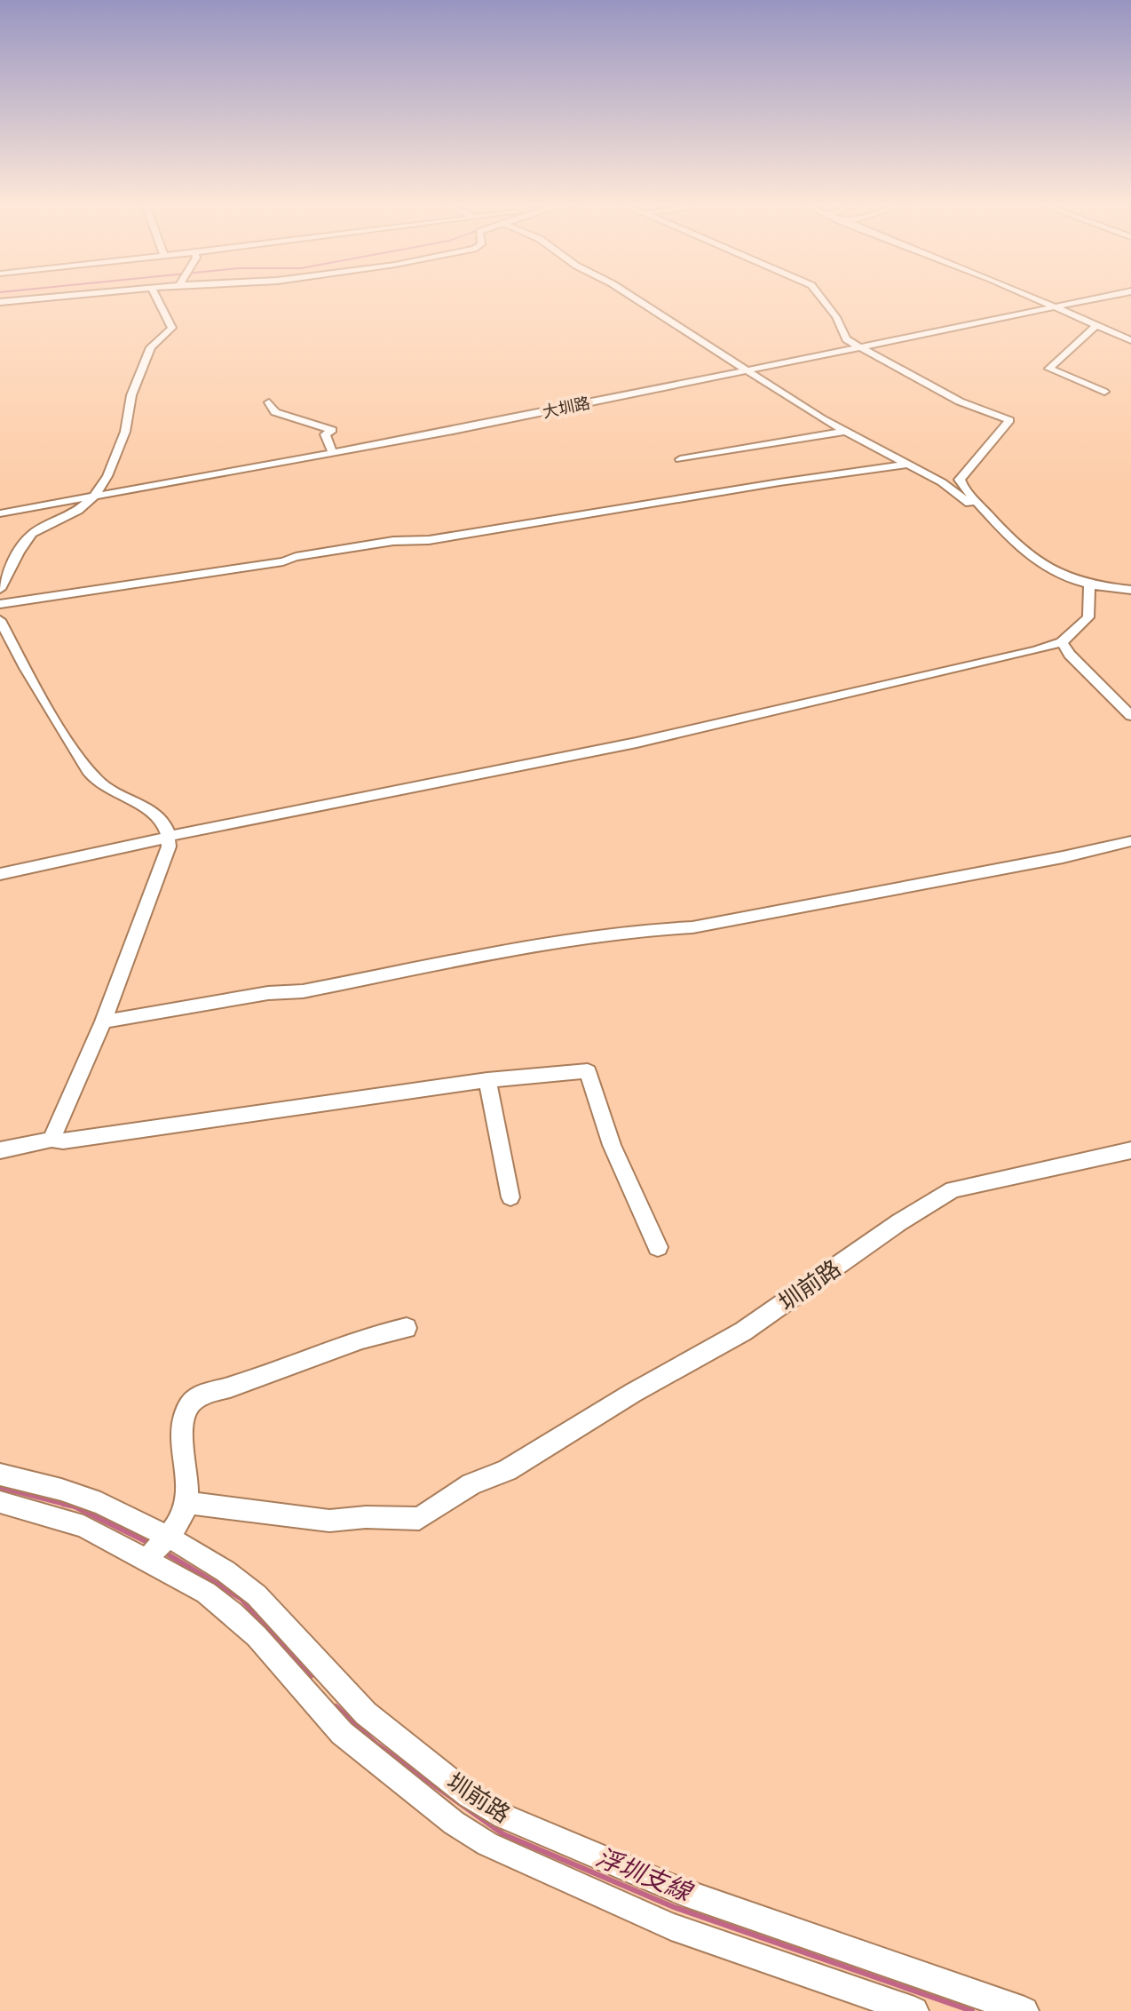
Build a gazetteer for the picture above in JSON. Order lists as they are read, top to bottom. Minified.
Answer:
{"streets":{"street":["大圳路","圳前路"]},"water":["浮圳支線"]}
